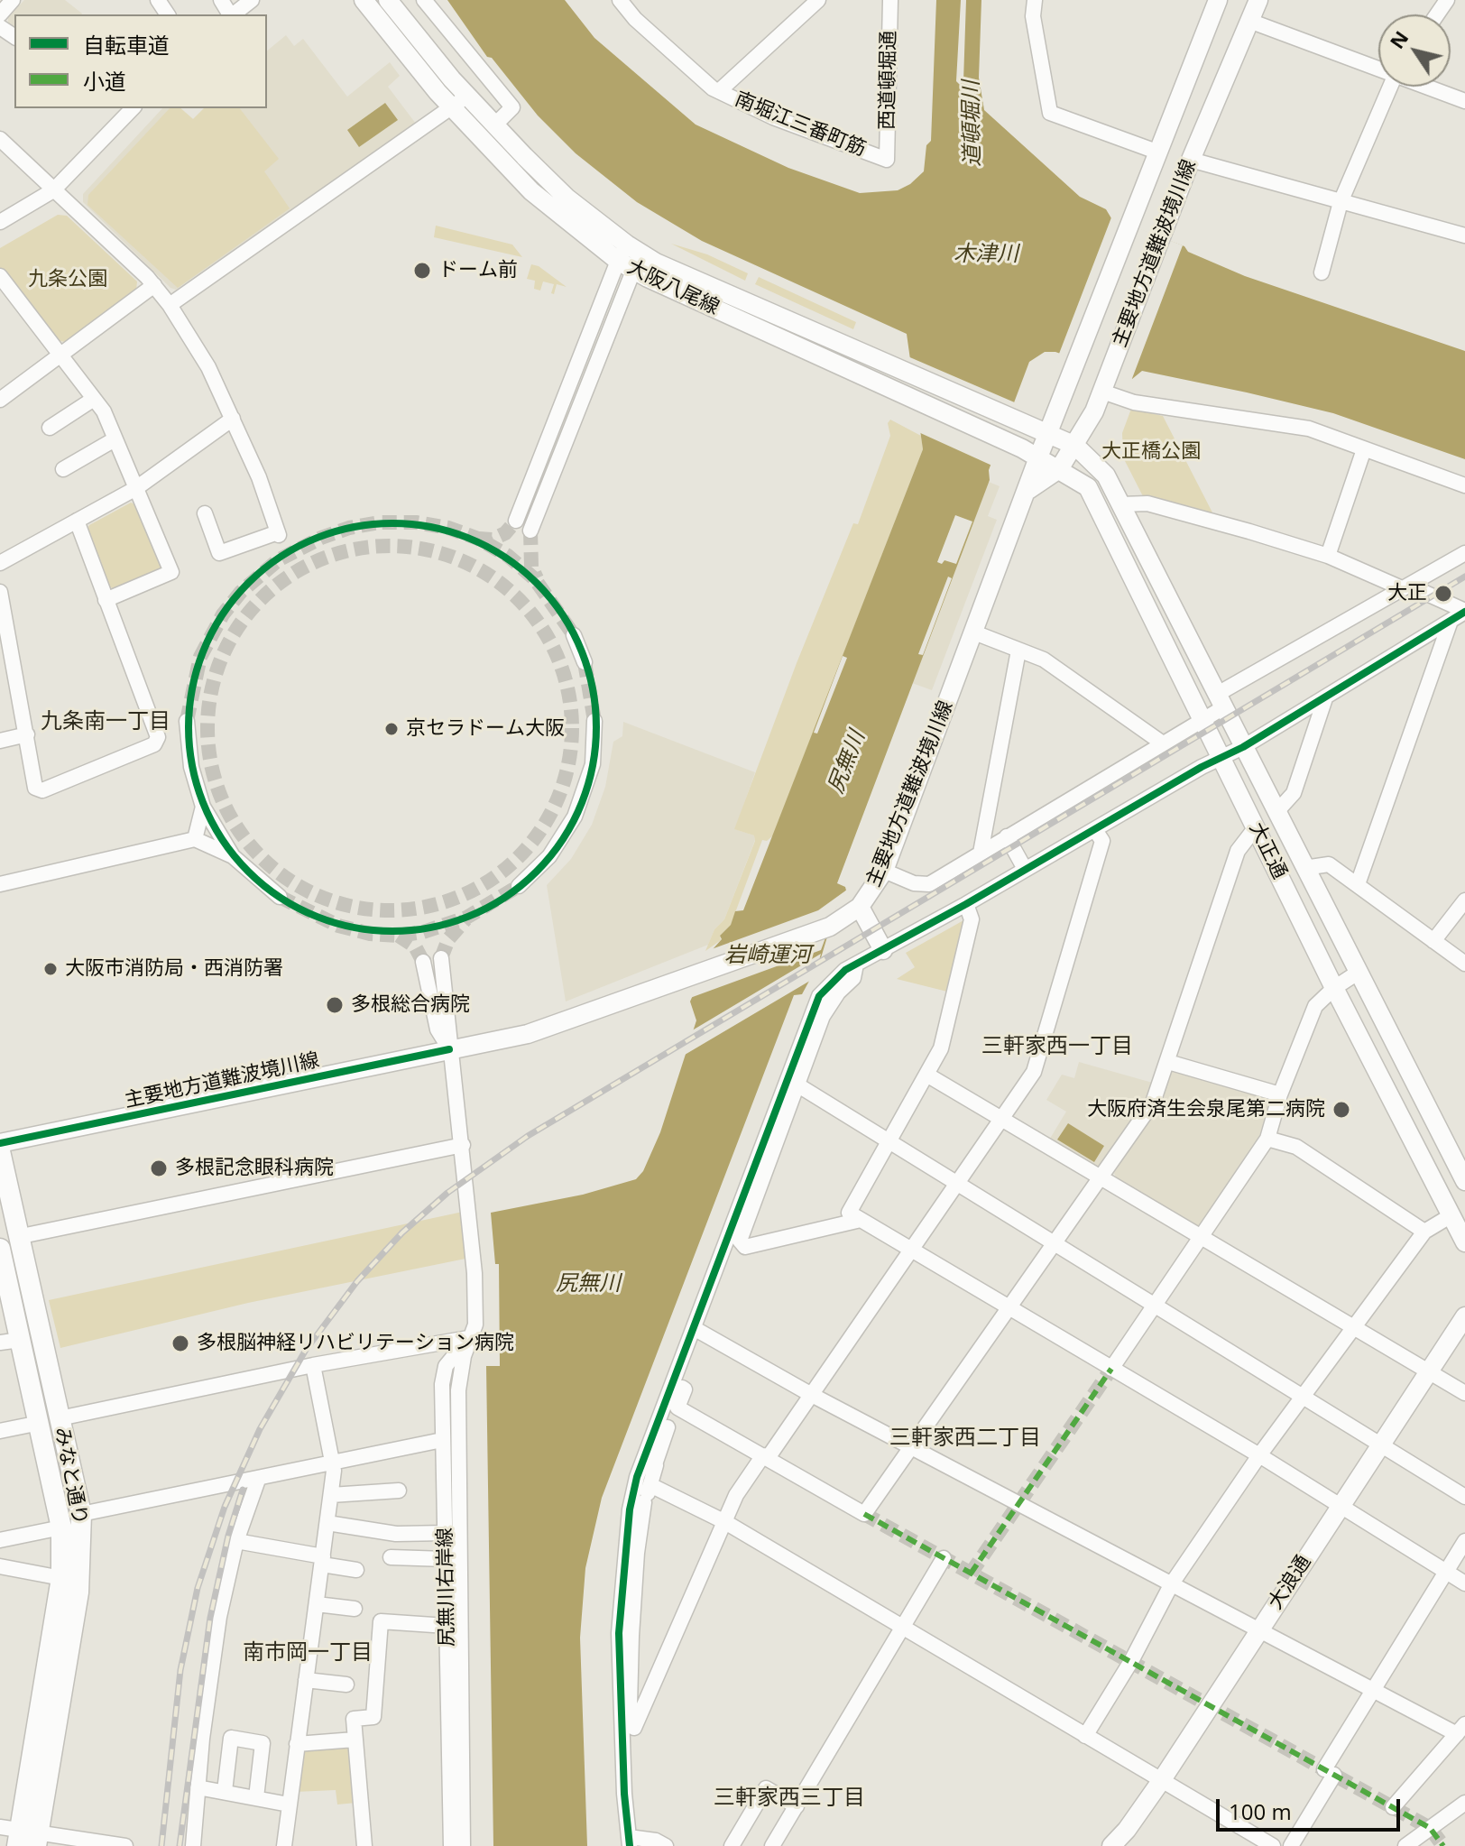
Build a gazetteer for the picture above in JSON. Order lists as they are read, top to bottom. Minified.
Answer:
{"streets":{"highway":["みなと通り"],"main road":["主要地方道難波境川線","大阪八尾線","大正通","大浪通"],"street":["西道頓堀通","南堀江三番町筋","尻無川右岸線"]},"crossings":[["西道頓堀通","南堀江三番町筋"],["主要地方道難波境川線","大阪八尾線"],["主要地方道難波境川線","大正通"],["主要地方道難波境川線","尻無川右岸線"],["大阪八尾線","大正通"]],"districts":["九条南一丁目","三軒家西一丁目","三軒家西二丁目","南市岡一丁目","三軒家西三丁目"],"water":["道頓堀川","木津川","尻無川","岩崎運河"],"parks":["九条公園","大正橋公園"],"places":["ドーム前","大正","京セラドーム大阪","大阪市消防局・西消防署","多根総合病院","大阪府済生会泉尾第二病院","多根記念眼科病院","多根脳神経リハビリテーション病院"],"legend":["自転車道","小道"],"scale_bar":"100 m","north":"top left"}
